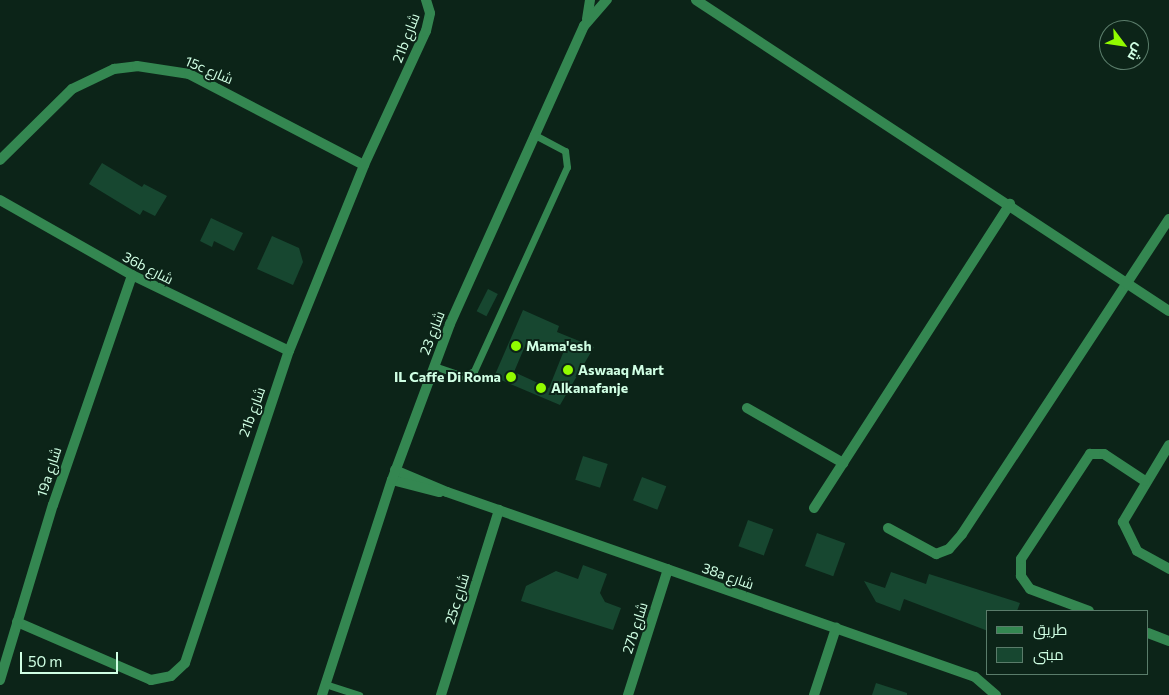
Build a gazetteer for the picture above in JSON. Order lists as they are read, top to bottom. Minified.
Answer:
{"streets":{"street":["21b شارع","15c شارع","36b شارع","شارع 23","19a شارع","38a شارع","25c شارع","27b شارع"]},"crossings":[["21b شارع","15c شارع"],["21b شارع","36b شارع"],["21b شارع","19a شارع"],["36b شارع","19a شارع"],["شارع 23","38a شارع"],["38a شارع","25c شارع"],["38a شارع","27b شارع"]],"places":["Mama'esh","Aswaaq Mart","IL Caffe Di Roma","Alkanafanje"],"legend":["طريق","مبنى"],"scale_bar":"50 m","north":"bottom right"}
